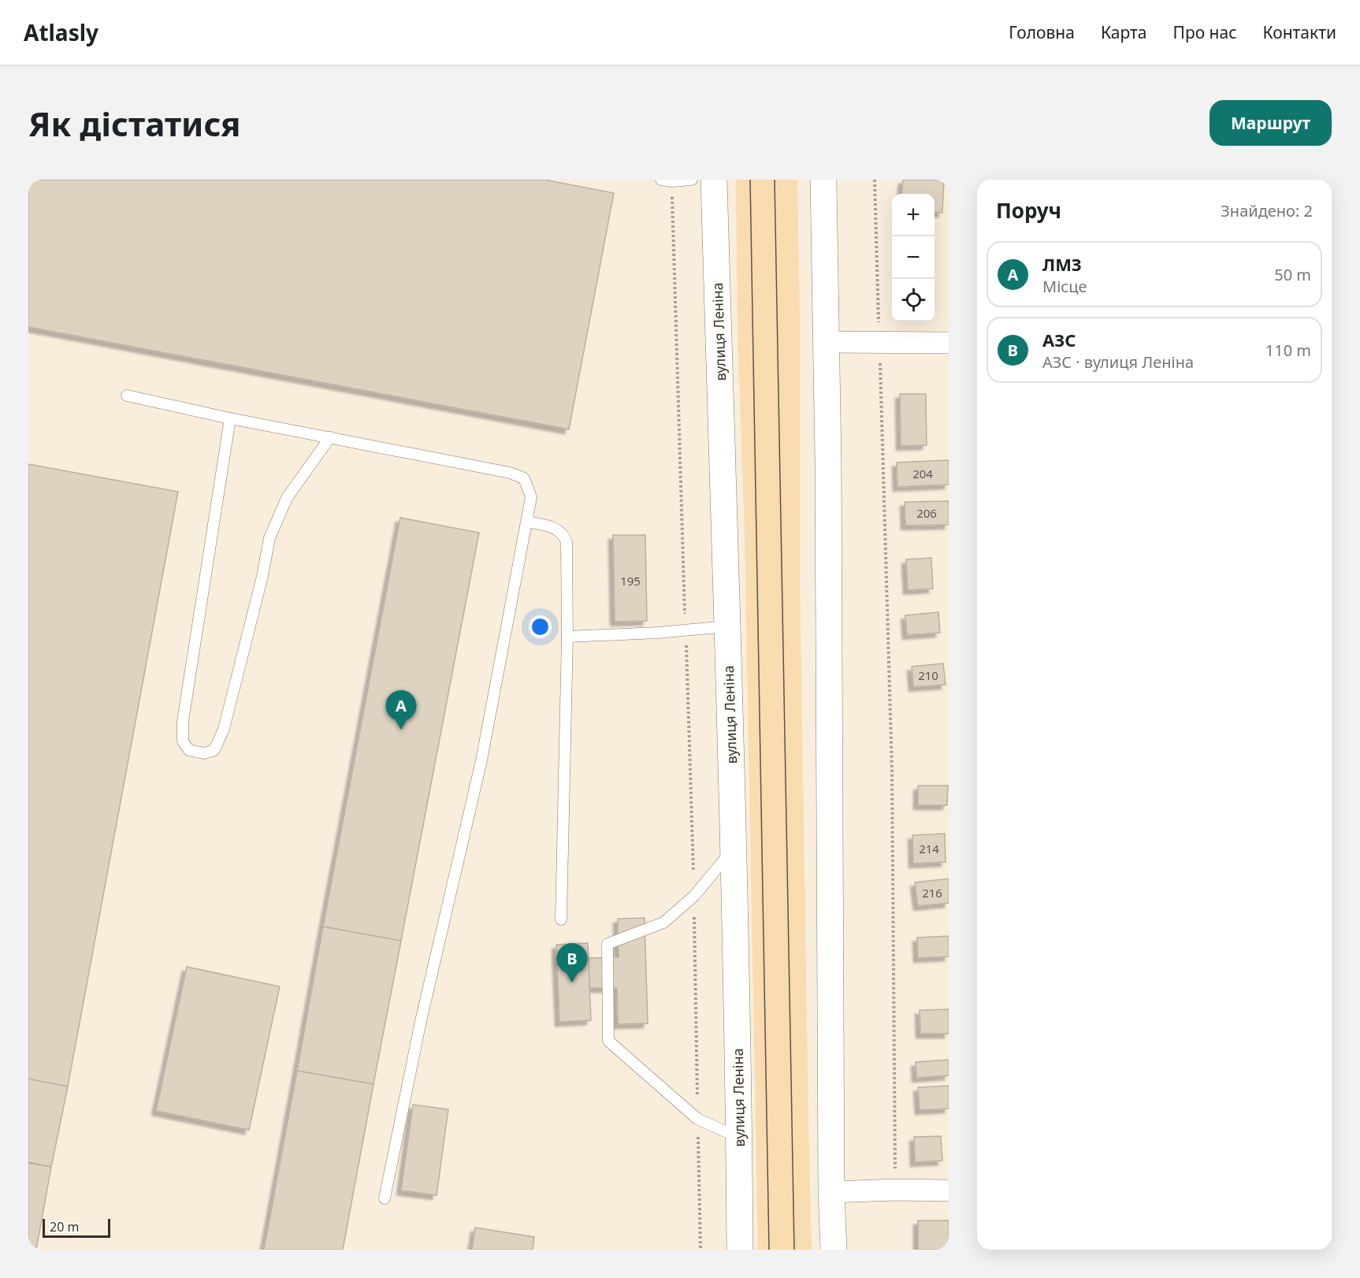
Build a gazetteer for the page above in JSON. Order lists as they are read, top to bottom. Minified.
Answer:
{"streets":{"main road":["вулиця Леніна"]},"house_numbers":["204","206","195","210","214","216"],"scale_bar":"20 m","page":{"header":"Atlasly","nav":["Головна","Карта","Про нас","Контакти"],"buttons":"Маршрут","title":"Як дістатися","heading":["Поруч","Знайдено: 2"],"map_buttons":["+","−"],"list":[{"mark":"A","name":"ЛМЗ","note":"Місце","value":"50 m"},{"mark":"B","name":"АЗС","note":"АЗС · вулиця Леніна","value":"110 m"}],"pins":["A","B"],"scale":"20 m"}}
